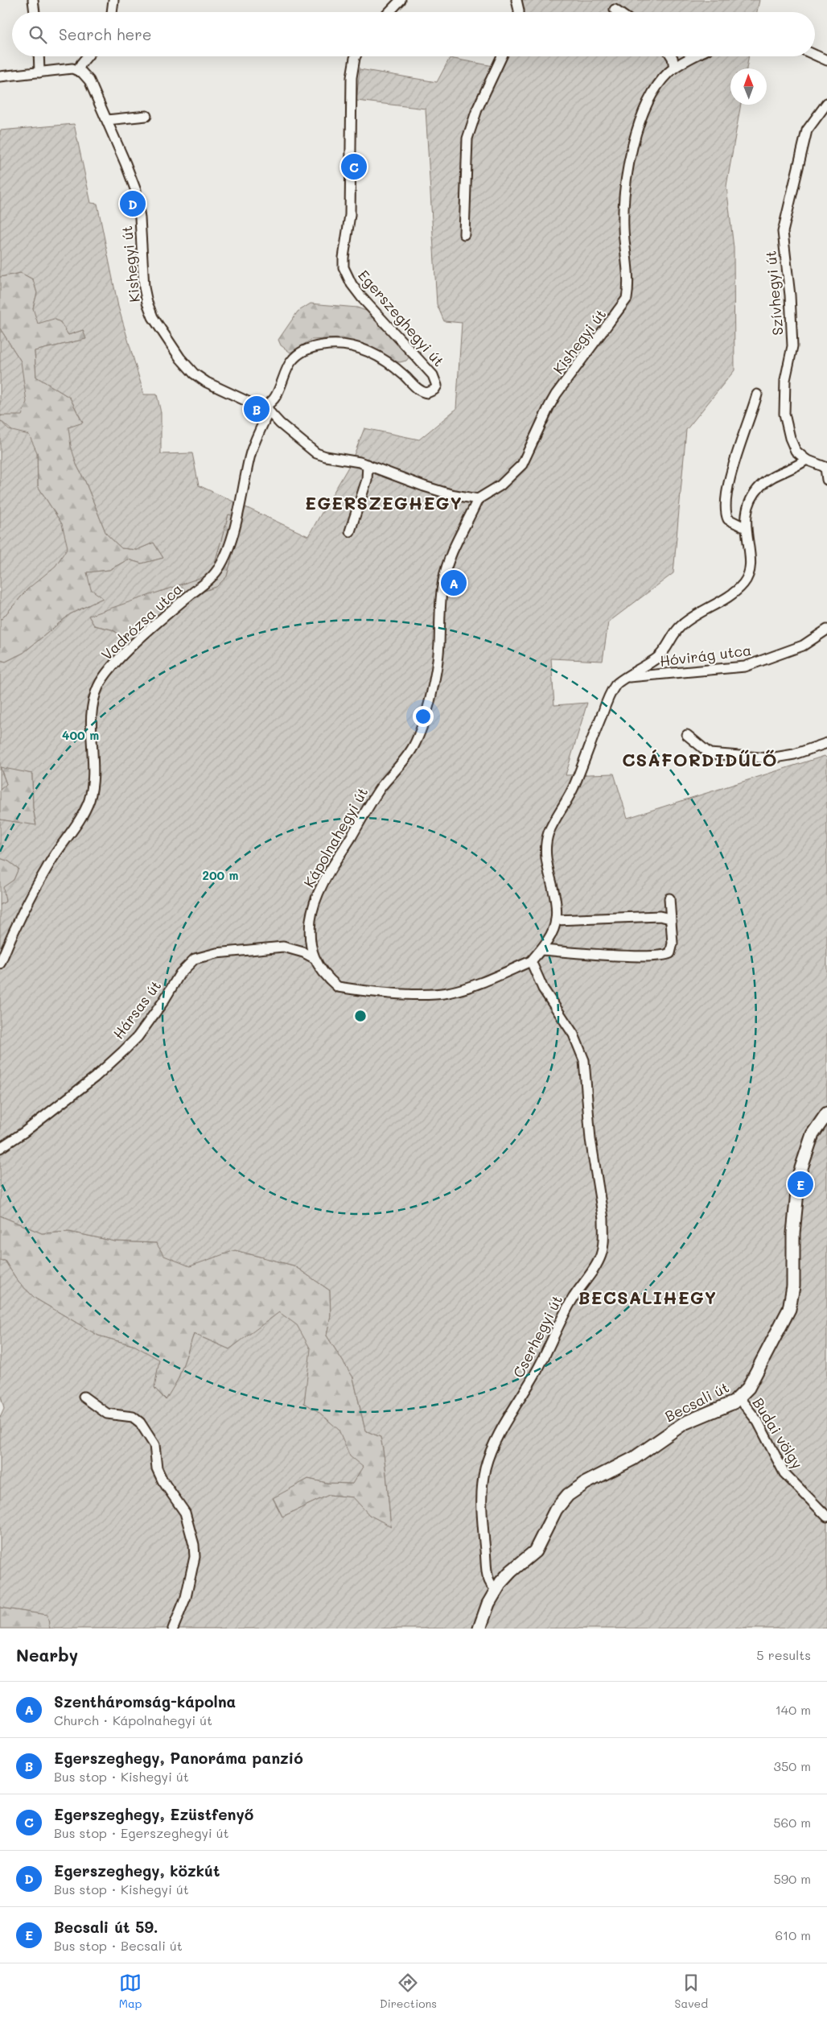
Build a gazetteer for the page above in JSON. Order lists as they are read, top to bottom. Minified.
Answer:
{"streets":{"main road":["Becsali út"],"street":["Kishegyi út","Szívhegyi út","Egerszeghegyi út","Vadrózsa utca","Hóvirág utca","Kápolnahegyi út","Hársas út","Cserhegyi út","Budai völgy"]},"crossings":[["Kishegyi út","Egerszeghegyi út"],["Kishegyi út","Vadrózsa utca"],["Kishegyi út","Kápolnahegyi út"],["Egerszeghegyi út","Vadrózsa utca"],["Kápolnahegyi út","Hársas út"],["Kápolnahegyi út","Cserhegyi út"],["Cserhegyi út","Becsali út"],["Becsali út","Budai völgy"]],"districts":["EGERSZEGHEGY","CSÁFORDIDŰLŐ","BECSALIHEGY"],"north":"top","page":{"search":"Search here","pins":["C","D","B","A","E"],"heading":["Nearby","5 results"],"list":[{"mark":"A","name":"Szentháromság-kápolna","note":"Church · Kápolnahegyi út","value":"140 m"},{"mark":"B","name":"Egerszeghegy, Panoráma panzió","note":"Bus stop · Kishegyi út","value":"350 m"},{"mark":"C","name":"Egerszeghegy, Ezüstfenyő","note":"Bus stop · Egerszeghegyi út","value":"560 m"},{"mark":"D","name":"Egerszeghegy, közkút","note":"Bus stop · Kishegyi út","value":"590 m"},{"mark":"E","name":"Becsali út 59.","note":"Bus stop · Becsali út","value":"610 m"}],"nav":["Map","Directions","Saved"]},"rings":["400 m","200 m"]}
